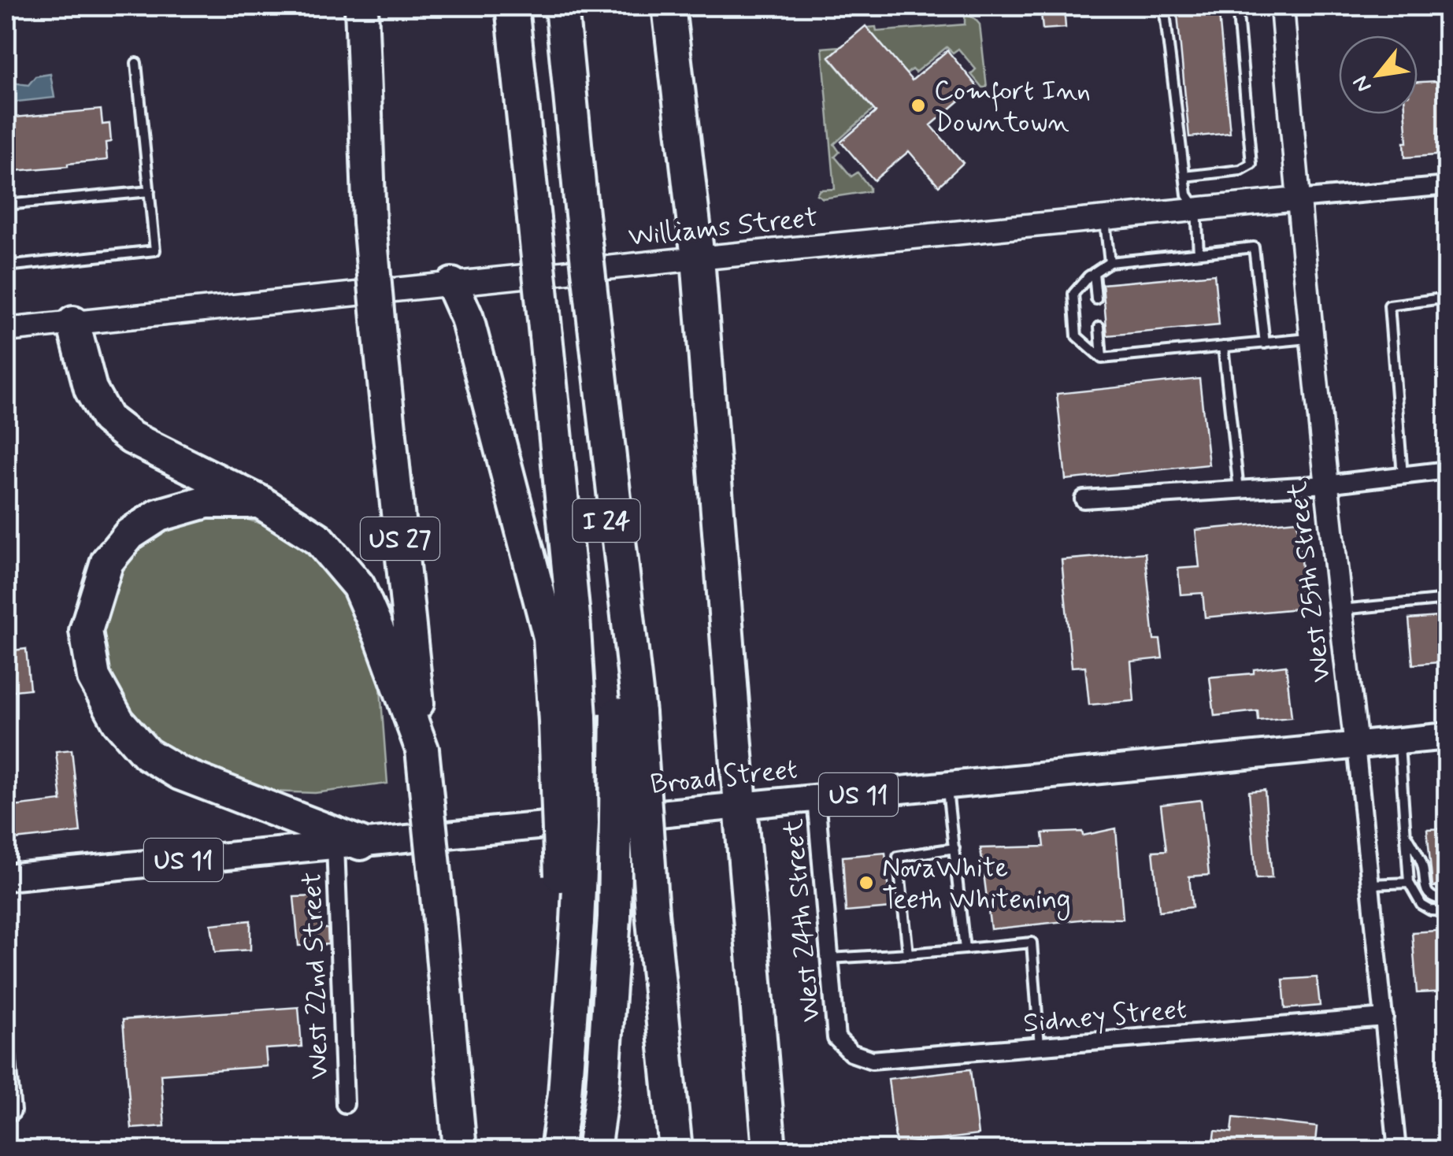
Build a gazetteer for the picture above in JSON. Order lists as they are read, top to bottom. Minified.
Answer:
{"streets":{"highway":["I 24","US 27"],"main road":["Broad Street","US 11"],"street":["Williams Street","West 25th Street","West 24th Street","West 22nd Street","Sidney Street"]},"crossings":[["Williams Street","West 25th Street"],["West 25th Street","Broad Street"],["West 25th Street","Sidney Street"],["Broad Street","West 24th Street"],["Broad Street","West 22nd Street"],["West 24th Street","Sidney Street"]],"places":["Comfort Inn Downtown","NovaWhite Teeth Whitening"],"north":"bottom left"}
